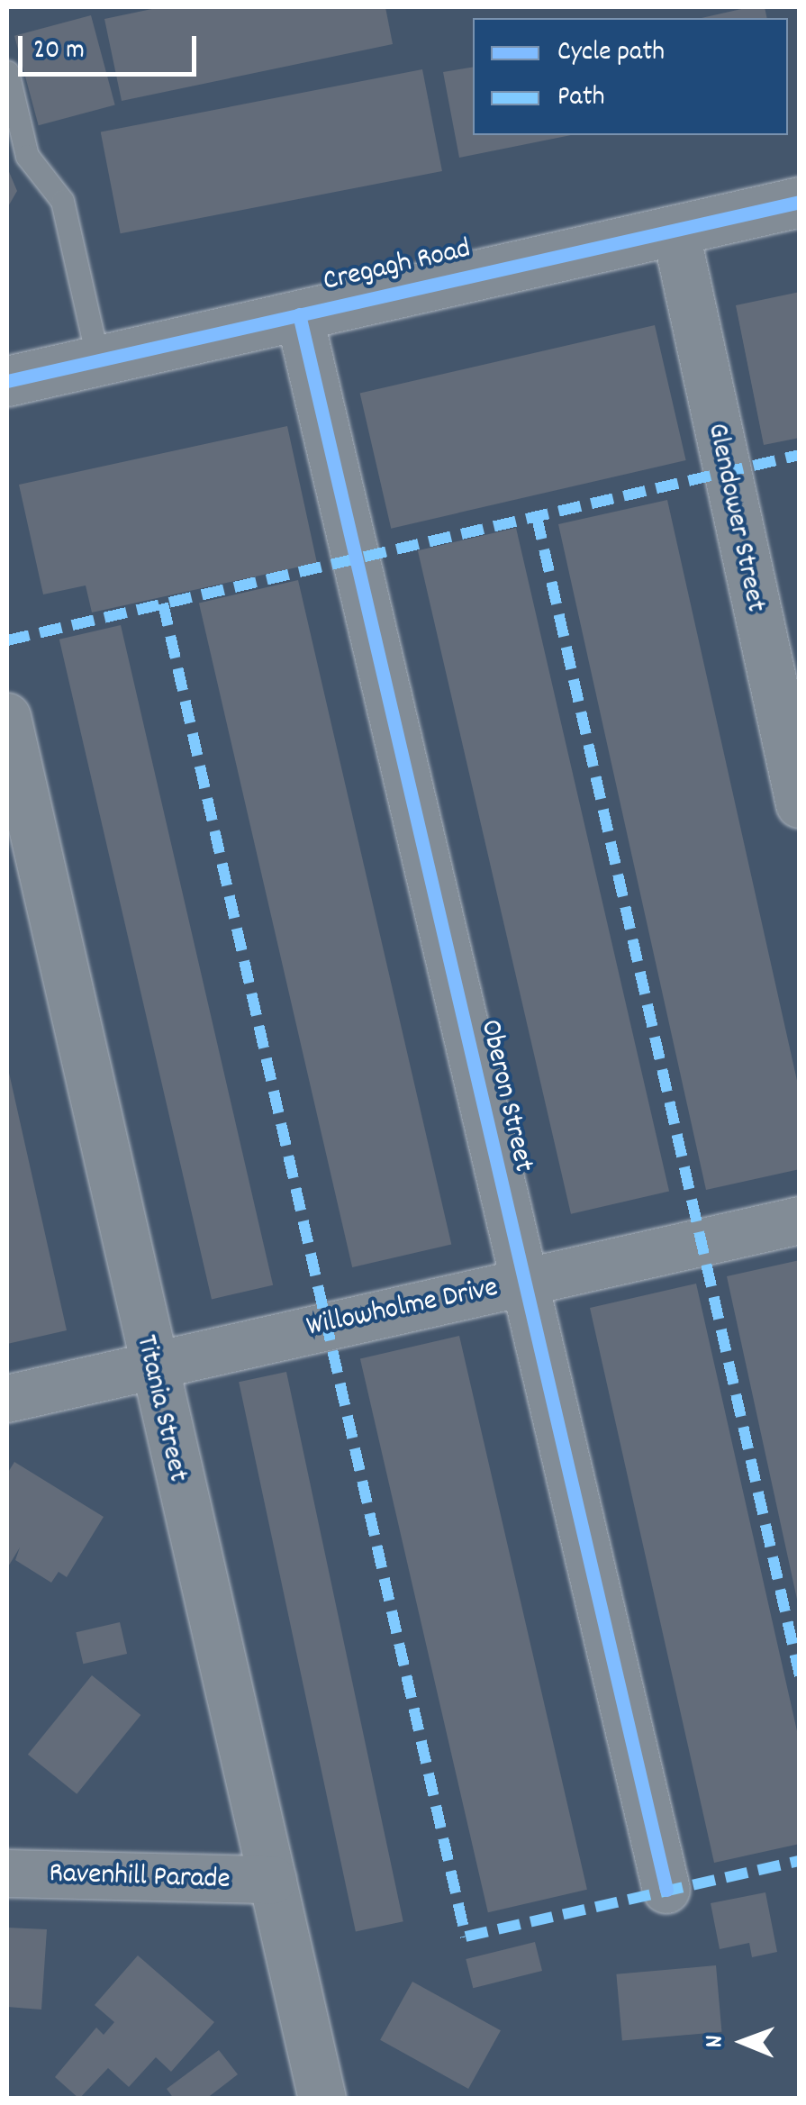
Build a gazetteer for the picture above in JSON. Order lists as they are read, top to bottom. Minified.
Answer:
{"streets":{"street":["Cregagh Road","Glendower Street","Oberon Street","Willowholme Drive","Titania Street","Ravenhill Parade"]},"crossings":[["Cregagh Road","Glendower Street"],["Cregagh Road","Oberon Street"],["Oberon Street","Willowholme Drive"],["Willowholme Drive","Titania Street"],["Titania Street","Ravenhill Parade"]],"legend":["Cycle path","Path"],"scale_bar":"20 m","north":"left"}
